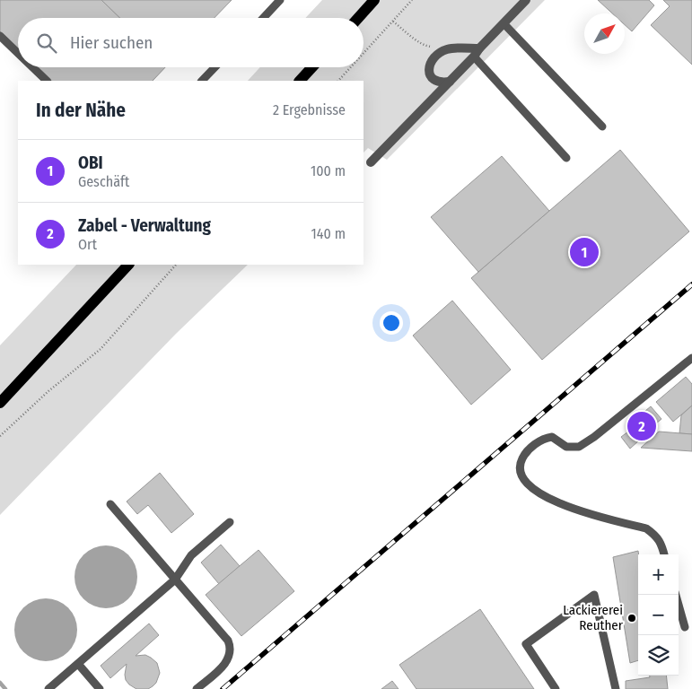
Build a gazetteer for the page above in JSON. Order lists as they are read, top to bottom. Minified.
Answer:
{"places":["Lackiererei Reuther"],"north":"top right","page":{"search":"Hier suchen","heading":["In der Nähe","2 Ergebnisse"],"list":[{"mark":"1","name":"OBI","note":"Geschäft","value":"100 m"},{"mark":"2","name":"Zabel - Verwaltung","note":"Ort","value":"140 m"}],"pins":["1","2"],"map_buttons":["+","−"]}}
